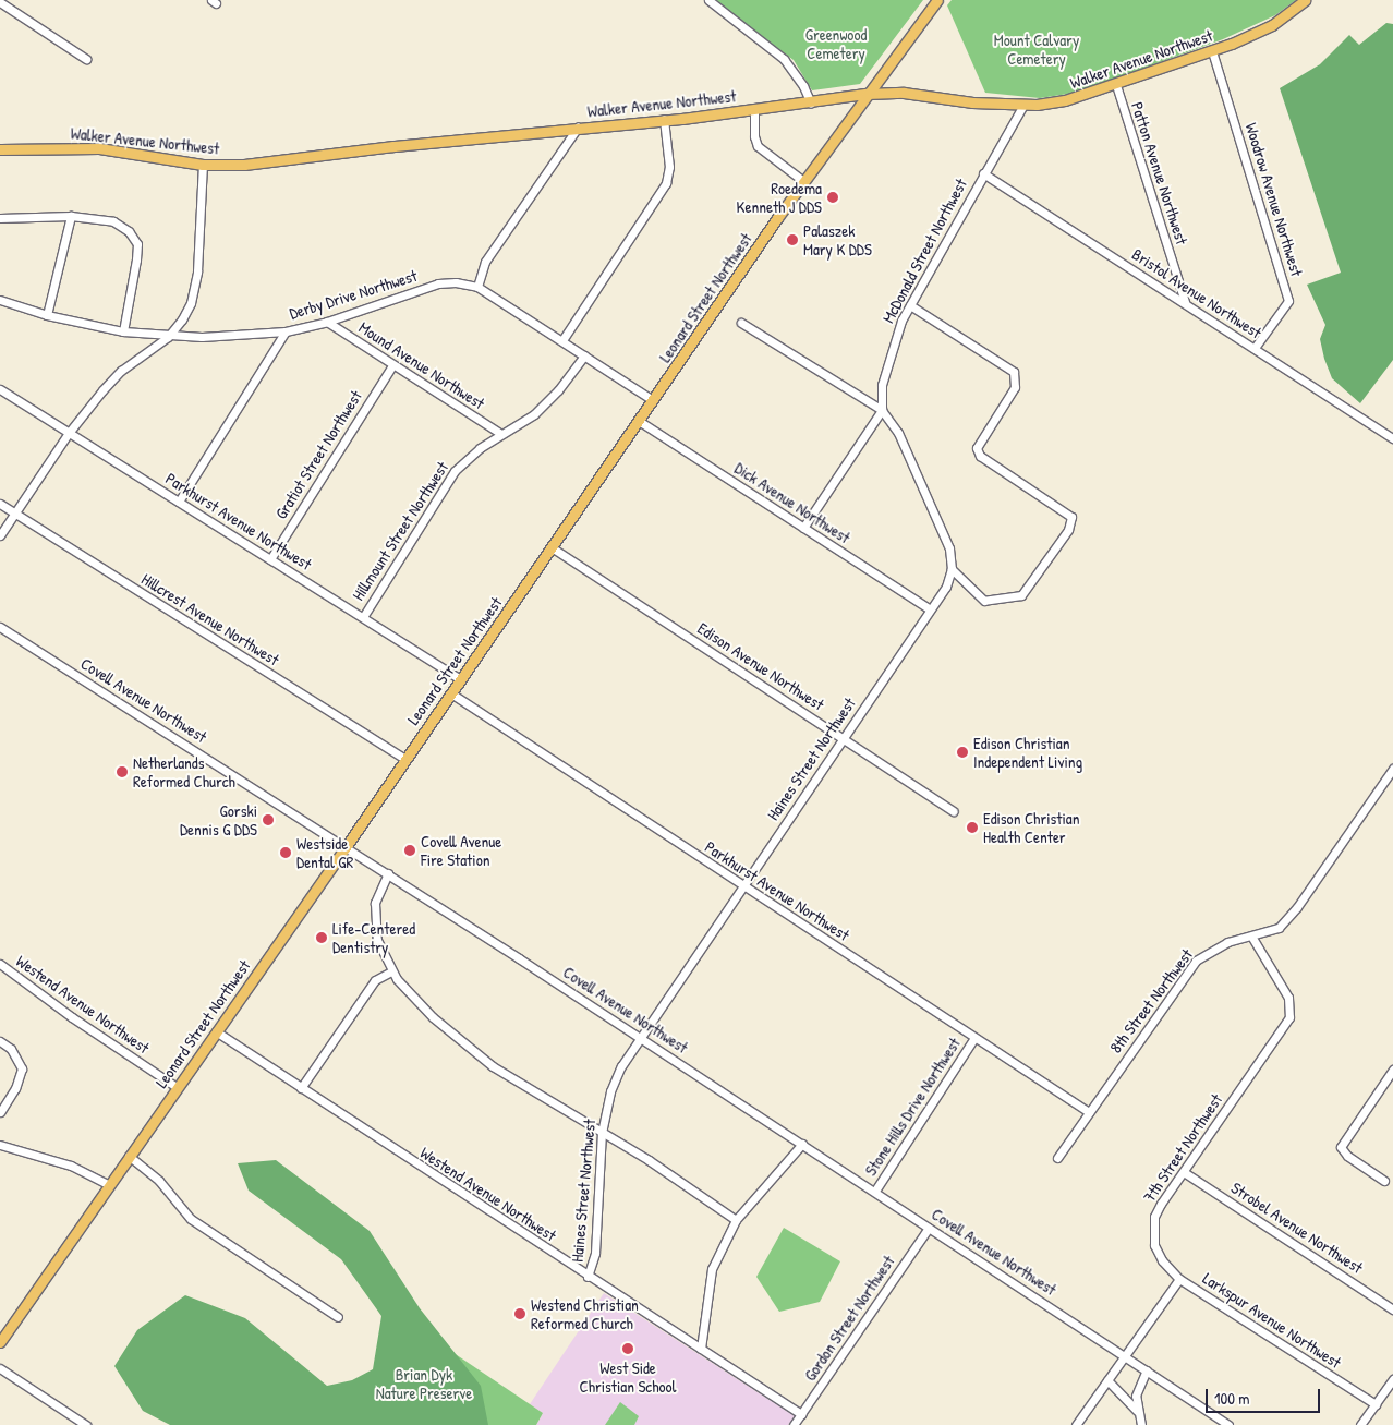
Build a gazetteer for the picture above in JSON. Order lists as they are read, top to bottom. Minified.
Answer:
{"streets":{"main road":["Walker Avenue Northwest","Leonard Street Northwest"],"street":["Patton Avenue Northwest","Woodrow Avenue Northwest","McDonald Street Northwest","Bristol Avenue Northwest","Derby Drive Northwest","Mound Avenue Northwest","Gratiot Street Northwest","Dick Avenue Northwest","Parkhurst Avenue Northwest","Hillmount Street Northwest","Hillcrest Avenue Northwest","Edison Avenue Northwest","Covell Avenue Northwest","Haines Street Northwest","8th Street Northwest","Westend Avenue Northwest","Stone Hills Drive Northwest","7th Street Northwest","Strobel Avenue Northwest","Gordon Street Northwest","Larkspur Avenue Northwest"]},"crossings":[["Walker Avenue Northwest","Patton Avenue Northwest"],["Walker Avenue Northwest","Woodrow Avenue Northwest"],["Walker Avenue Northwest","McDonald Street Northwest"],["Walker Avenue Northwest","Leonard Street Northwest"],["Patton Avenue Northwest","Bristol Avenue Northwest"],["Woodrow Avenue Northwest","Bristol Avenue Northwest"],["McDonald Street Northwest","Bristol Avenue Northwest"],["McDonald Street Northwest","Dick Avenue Northwest"],["Derby Drive Northwest","Leonard Street Northwest"],["Derby Drive Northwest","Mound Avenue Northwest"],["Derby Drive Northwest","Hillmount Street Northwest"],["Leonard Street Northwest","Dick Avenue Northwest"],["Leonard Street Northwest","Parkhurst Avenue Northwest"],["Leonard Street Northwest","Hillcrest Avenue Northwest"],["Leonard Street Northwest","Edison Avenue Northwest"],["Leonard Street Northwest","Covell Avenue Northwest"],["Leonard Street Northwest","Westend Avenue Northwest"],["Mound Avenue Northwest","Gratiot Street Northwest"],["Mound Avenue Northwest","Hillmount Street Northwest"],["Gratiot Street Northwest","Parkhurst Avenue Northwest"],["Dick Avenue Northwest","Haines Street Northwest"],["Parkhurst Avenue Northwest","Hillmount Street Northwest"],["Parkhurst Avenue Northwest","Haines Street Northwest"],["Parkhurst Avenue Northwest","8th Street Northwest"],["Parkhurst Avenue Northwest","Stone Hills Drive Northwest"],["Edison Avenue Northwest","Haines Street Northwest"],["Covell Avenue Northwest","Haines Street Northwest"],["Covell Avenue Northwest","Stone Hills Drive Northwest"],["Covell Avenue Northwest","Gordon Street Northwest"],["Haines Street Northwest","Westend Avenue Northwest"],["8th Street Northwest","7th Street Northwest"],["Westend Avenue Northwest","Gordon Street Northwest"],["7th Street Northwest","Strobel Avenue Northwest"],["7th Street Northwest","Larkspur Avenue Northwest"]],"parks":["Greenwood Cemetery","Mount Calvary Cemetery","Brian Dyk Nature Preserve"],"places":["Roedema Kenneth J DDS","Palaszek Mary K DDS","Edison Christian Independent Living","Netherlands Reformed Church","Gorski Dennis G DDS","Edison Christian Health Center","Covell Avenue Fire Station","Westside Dental GR","Life-Centered Dentistry","Westend Christian Reformed Church","West Side Christian School"],"scale_bar":"100 m"}
